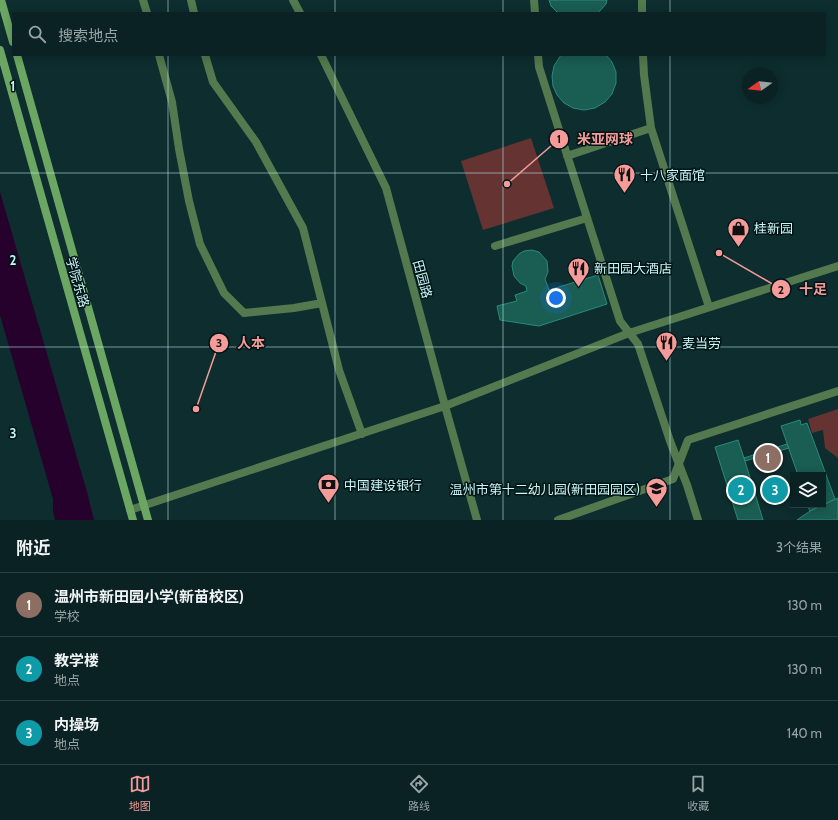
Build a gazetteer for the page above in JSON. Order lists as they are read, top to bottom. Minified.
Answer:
{"streets":{"main road":["学院东路"],"street":["田园路"]},"places":{"other":["米亚网球","十足","人本"],"restaurant":["十八家面馆","新田园大酒店","麦当劳"],"shop":["桂新园"],"bank":["中国建设银行"],"school or university":["温州市第十二幼儿园(新田园园区)"]},"north":"left","page":{"search":"搜索地点","pins":["1","2","3"],"heading":["附近","3个结果"],"list":[{"mark":"1","name":"温州市新田园小学(新苗校区)","note":"学校","value":"130 m"},{"mark":"2","name":"教学楼","note":"地点","value":"130 m"},{"mark":"3","name":"内操场","note":"地点","value":"140 m"}],"nav":["地图","路线","收藏"]},"grid":{"rows":["1","2","3"]}}
